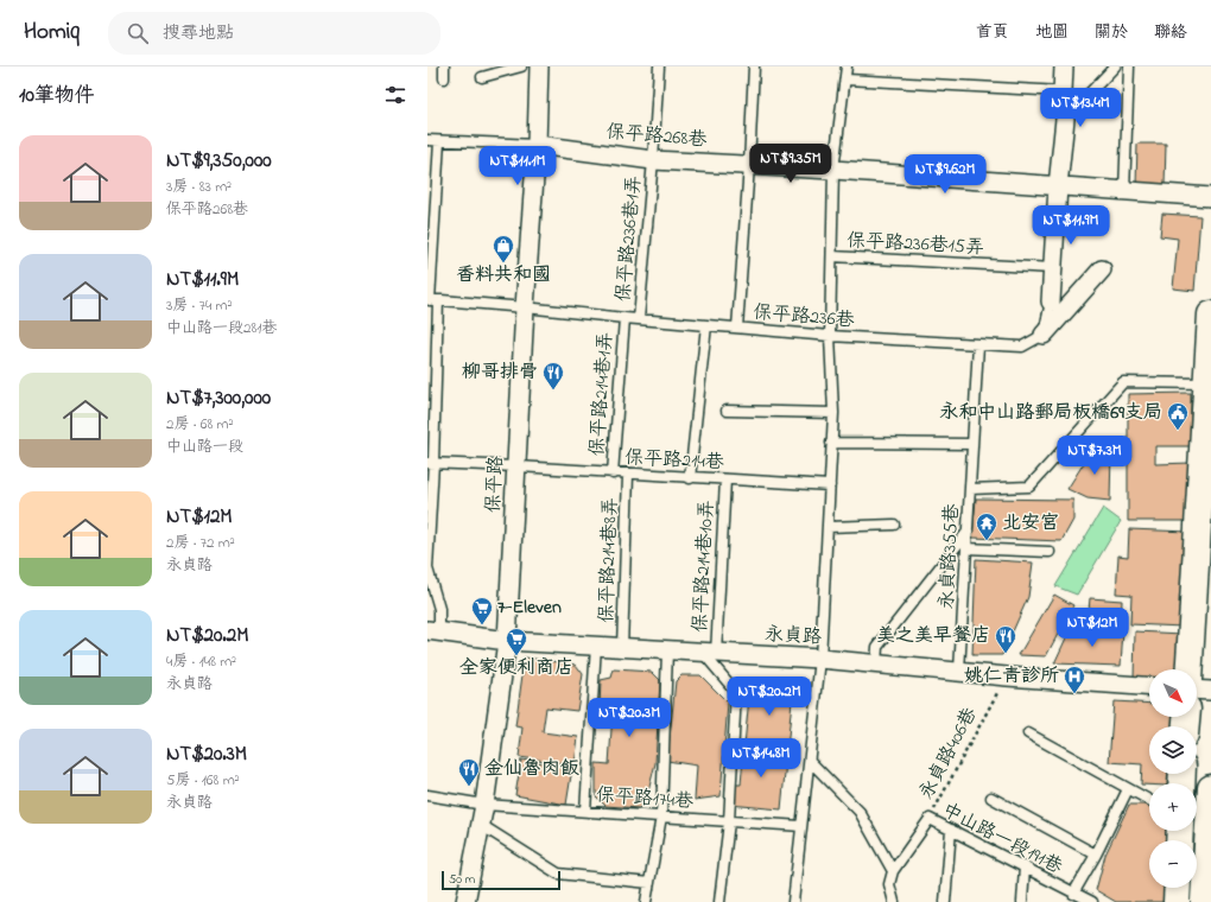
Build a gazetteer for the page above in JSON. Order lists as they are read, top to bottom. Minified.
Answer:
{"streets":{"street":["保平路268巷","保平路","永貞路"],"lane":["保平路236巷1弄","保平路236巷15弄","保平路236巷","保平路214巷1弄","保平路214巷","永貞路355巷","保平路214巷8弄","保平路214巷10弄","保平路174巷","中山路一段191巷"],"path":["永貞路406巷"]},"crossings":[["保平路268巷","保平路236巷1弄"],["保平路268巷","保平路236巷15弄"],["保平路268巷","保平路"],["保平路236巷1弄","保平路236巷"],["保平路236巷15弄","保平路236巷"],["保平路236巷15弄","保平路214巷"],["保平路236巷15弄","永貞路"],["保平路236巷15弄","保平路174巷"],["保平路236巷","保平路214巷1弄"],["保平路236巷","保平路"],["保平路236巷","永貞路355巷"],["保平路214巷1弄","保平路214巷"],["保平路214巷","保平路"],["保平路214巷","保平路214巷8弄"],["保平路214巷","保平路214巷10弄"],["保平路","永貞路"],["保平路","保平路174巷"],["永貞路355巷","永貞路"],["保平路214巷8弄","永貞路"],["保平路214巷10弄","永貞路"],["永貞路","永貞路406巷"],["永貞路406巷","中山路一段191巷"]],"places":{"shop":["香料共和國"],"restaurant":["柳哥排骨","美之美早餐店","金仙魯肉飯"],"public building":["永和中山路郵局板橋69支局"],"temple":["北安宮"],"supermarket":["7-Eleven","全家便利商店"],"hospital":["姚仁青診所"]},"scale_bar":"50 m","north":"bottom right","page":{"header":"Homiq","search":"搜尋地點","nav":["首頁","地圖","關於","聯絡"],"heading":"10筆物件","price":["NT$13.4M","NT$9.35M","NT$11.1M","NT$9.62M","NT$11.9M","NT$7.3M","NT$12M","NT$20.2M","NT$20.3M","NT$14.8M"],"list":[{"name":"NT$9,350,000","note":"3房 · 83 m² · 保平路268巷"},{"name":"NT$11.9M","note":"3房 · 74 m² · 中山路一段281巷"},{"name":"NT$7,300,000","note":"2房 · 68 m² · 中山路一段"},{"name":"NT$12M","note":"2房 · 72 m² · 永貞路"},{"name":"NT$20.2M","note":"4房 · 148 m² · 永貞路"},{"name":"NT$20.3M","note":"5房 · 168 m² · 永貞路"}],"map_buttons":["+","−"],"scale":"50 m"}}
